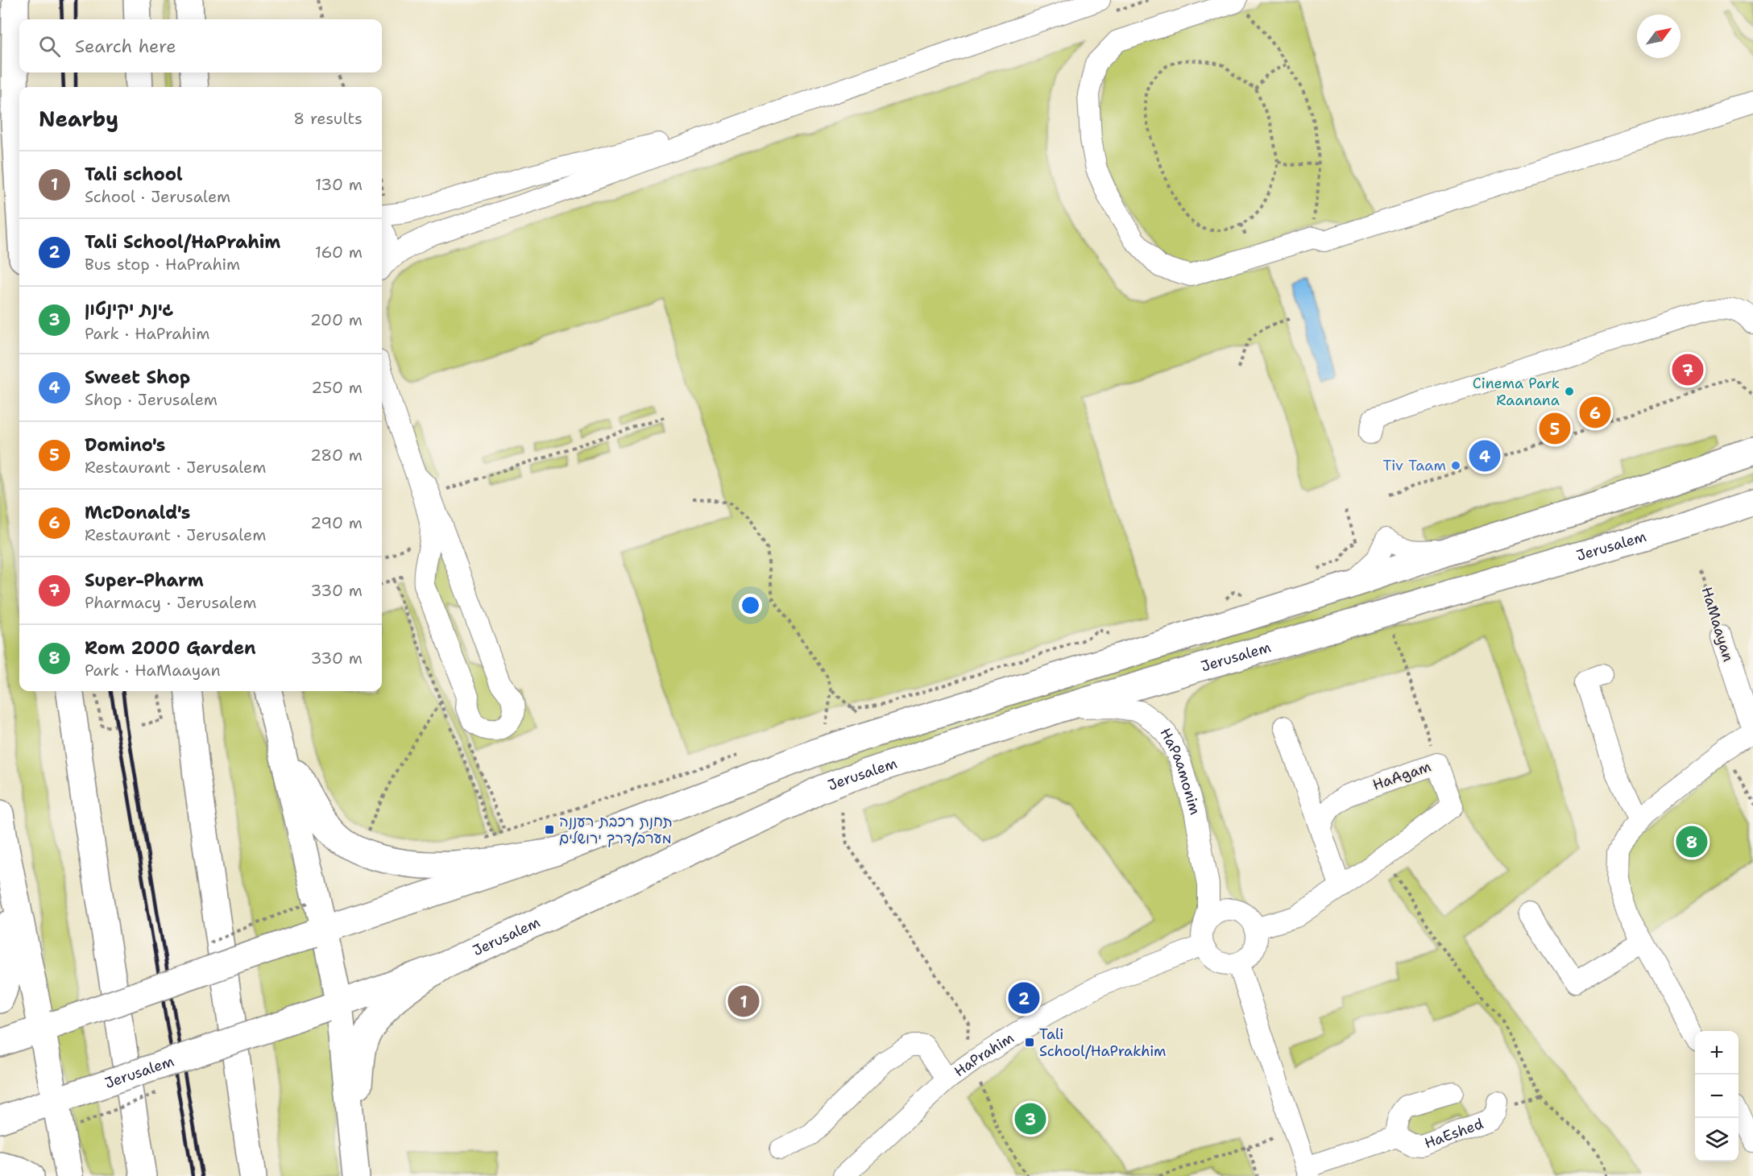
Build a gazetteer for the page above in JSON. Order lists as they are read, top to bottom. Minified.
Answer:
{"streets":{"main road":["Jerusalem"],"street":["HaMaayan","HaPaamonim","HaAgam","HaPrahim","HaEshed"]},"crossings":[["Jerusalem","HaPaamonim"],["HaPaamonim","HaAgam"],["HaPaamonim","HaPrahim"],["HaAgam","HaPrahim"]],"places":{"other":["Cinema Park Raanana","Tiv Taam"],"transit":["תחנת רכבת רעננה מערב/דרך ירושלים","Tali School/HaPrakhim"]},"north":"top right","page":{"search":"Search here","heading":["Nearby","8 results"],"list":[{"mark":"1","name":"Tali school","note":"School · Jerusalem","value":"130 m"},{"mark":"2","name":"Tali School/HaPrahim","note":"Bus stop · HaPrahim","value":"160 m"},{"mark":"3","name":"גינת יקינטון","note":"Park · HaPrahim","value":"200 m"},{"mark":"4","name":"Sweet Shop","note":"Shop · Jerusalem","value":"250 m"},{"mark":"5","name":"Domino's","note":"Restaurant · Jerusalem","value":"280 m"},{"mark":"6","name":"McDonald's","note":"Restaurant · Jerusalem","value":"290 m"},{"mark":"7","name":"Super-Pharm","note":"Pharmacy · Jerusalem","value":"330 m"},{"mark":"8","name":"Rom 2000 Garden","note":"Park · HaMaayan","value":"330 m"}],"pins":["7","6","5","4","8","2","1","3"],"map_buttons":["+","−"]}}
